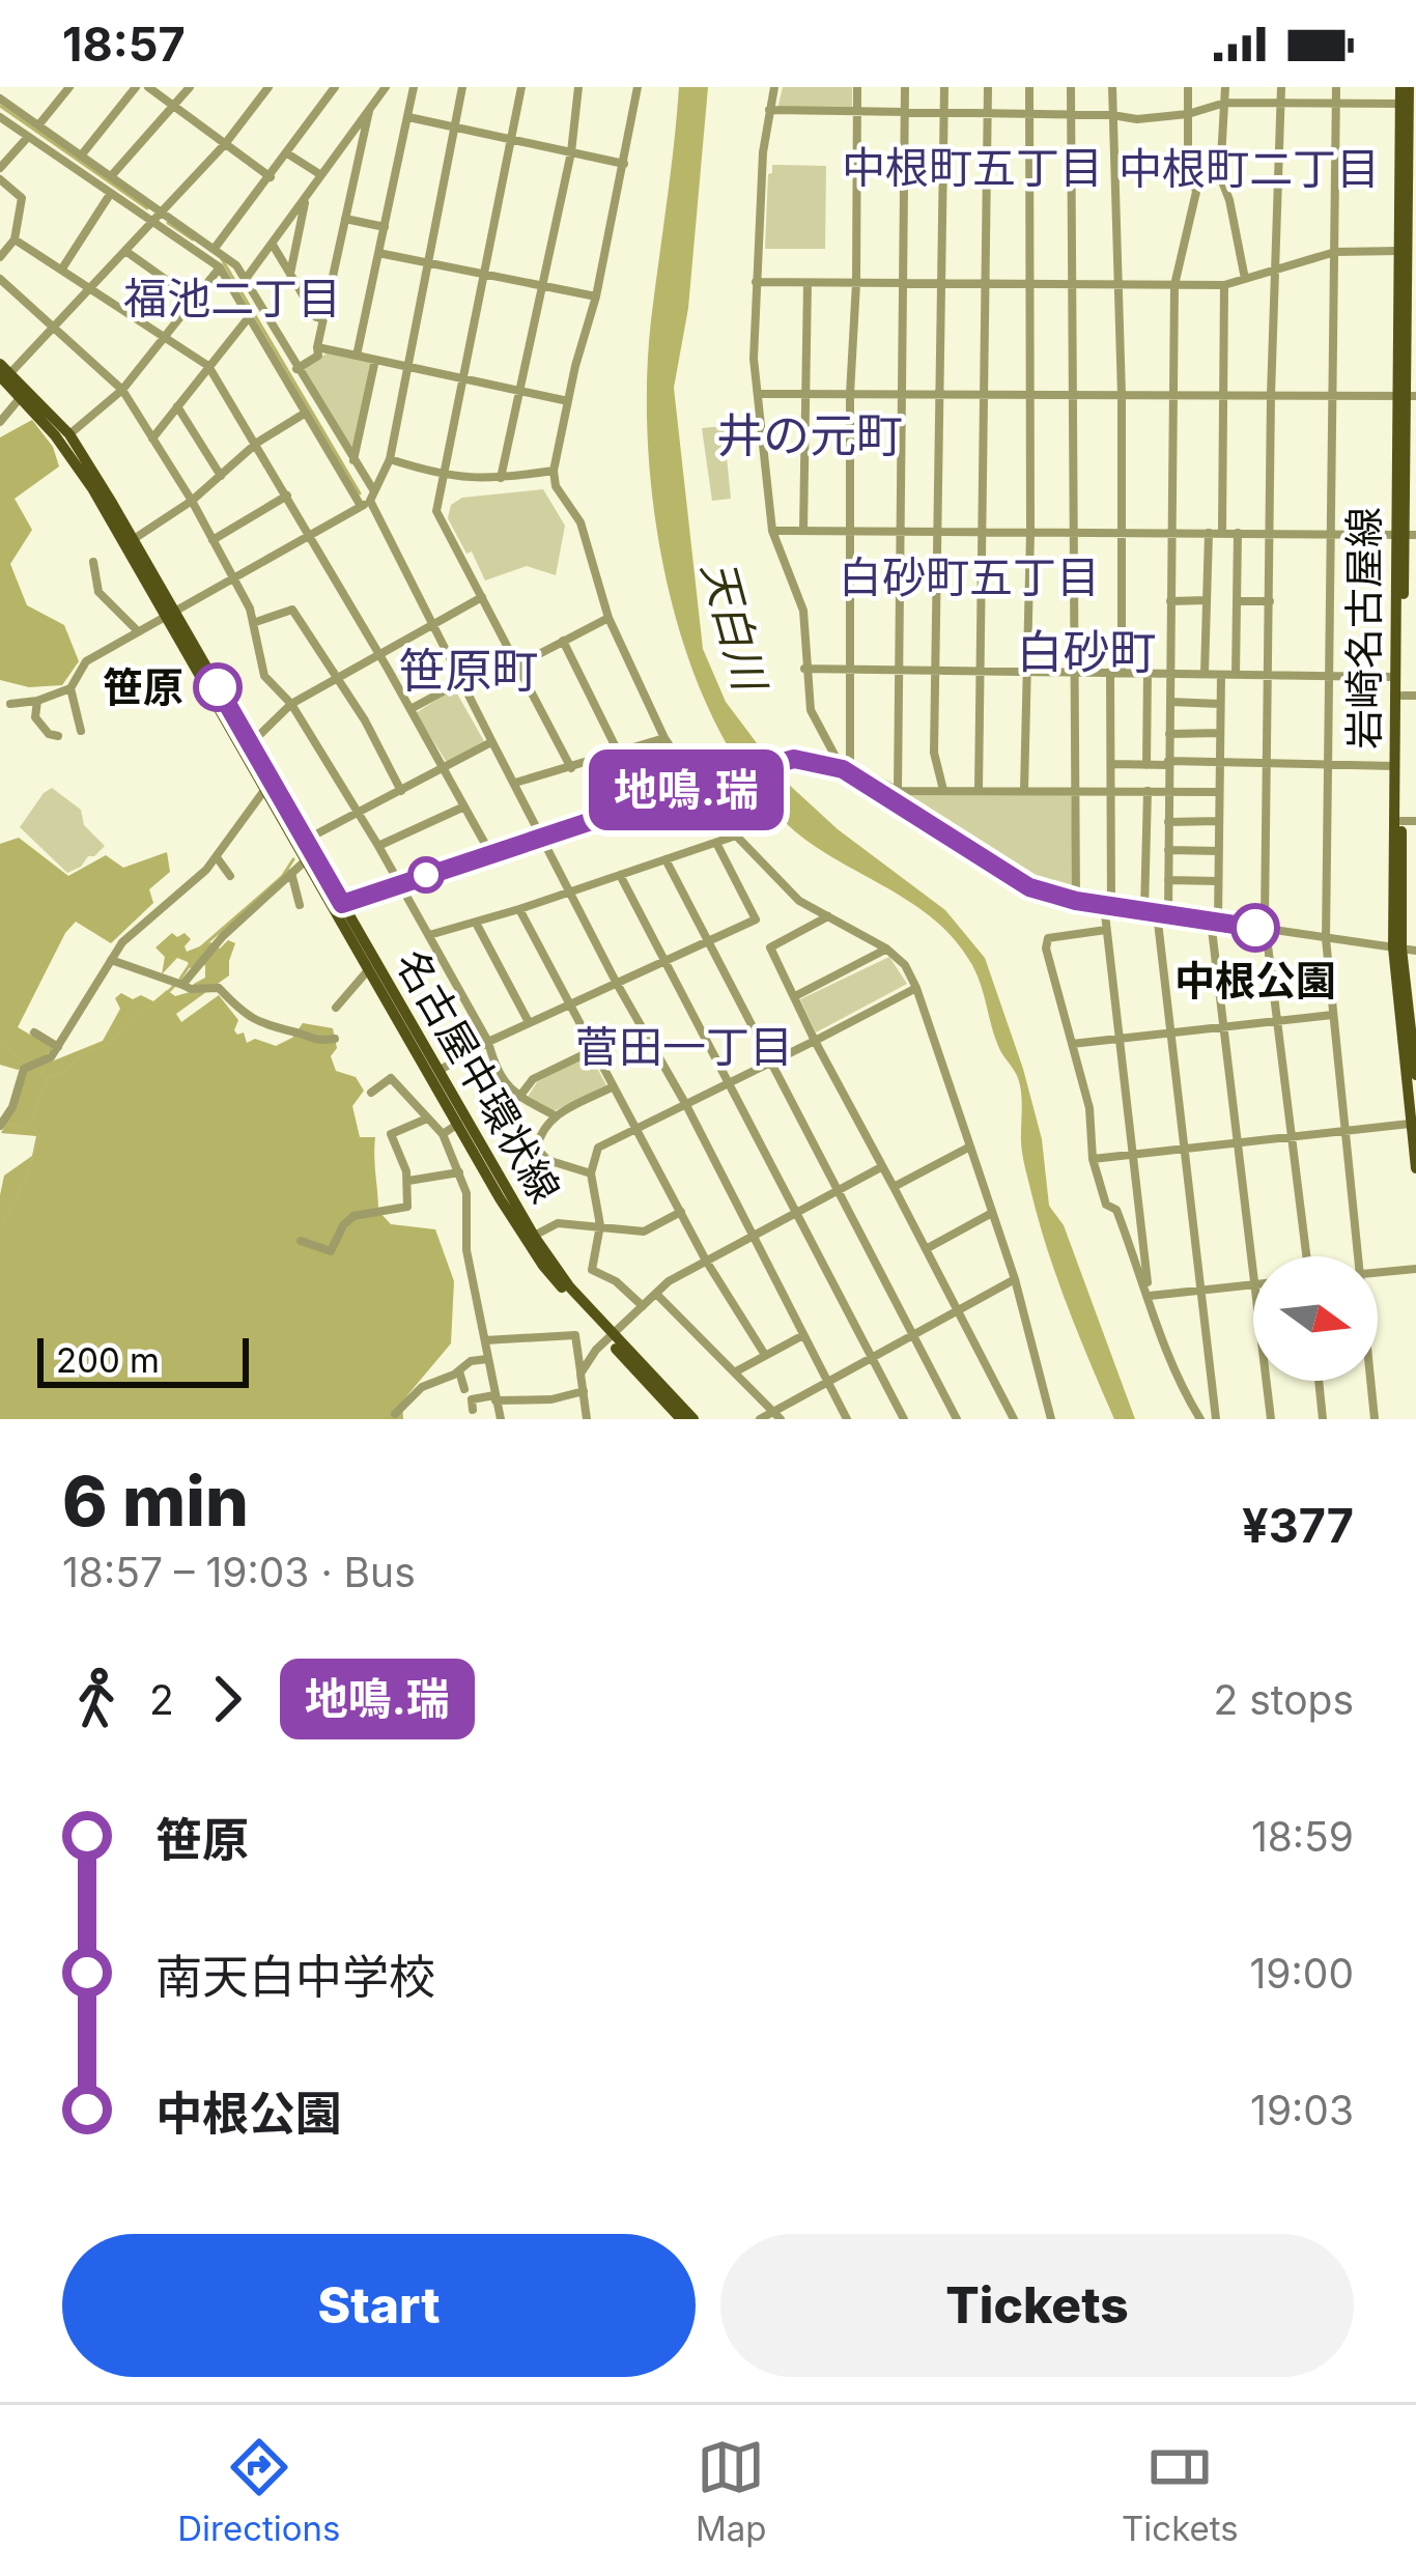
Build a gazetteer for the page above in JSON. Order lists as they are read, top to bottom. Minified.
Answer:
{"streets":{"main road":["岩崎名古屋線","名古屋中環状線"]},"districts":["中根町五丁目","中根町二丁目","福池二丁目","井の元町","白砂町五丁目","白砂町","笹原町","菅田一丁目"],"water":["天白川"],"places":["笹原","中根公園"],"lines":["bus line 地鳴.瑞"],"scale_bar":"200 m","north":"right","page":{"status":"18:57","on_map":"地鳴.瑞","scale":"200 m","heading":["6 min","18:57 – 19:03 · Bus","¥377"],"legs":["2","地鳴.瑞","2 stops"],"list":[{"name":"笹原","value":"18:59"},{"name":"南天白中学校","value":"19:00"},{"name":"中根公園","value":"19:03"}],"buttons":["Start","Tickets"],"tabs":["Directions","Map","Tickets"]}}
